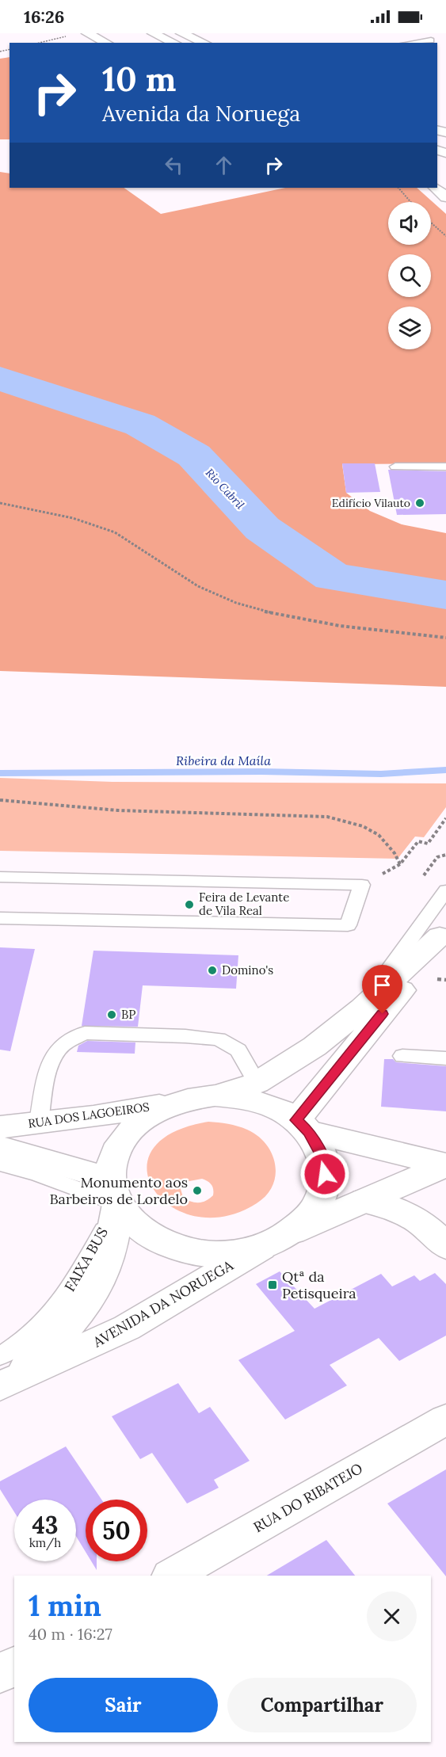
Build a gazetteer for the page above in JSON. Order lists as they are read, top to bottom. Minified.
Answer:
{"streets":{"main road":["RUA DOS LAGOEIROS","AVENIDA DA NORUEGA","RUA DO RIBATEJO"]},"crossings":[["RUA DOS LAGOEIROS","AVENIDA DA NORUEGA"]],"water":["Rio Cabril","Ribeira da Maíla"],"places":{"other":["Edifício Vilauto","Feira de Levante de Vila Real","Domino's","BP","Monumento aos Barbeiros de Lordelo"],"transit":["Qtª da Petisqueira"]},"page":{"status":"16:26","turn":["10 m","Avenida da Noruega"],"speed":"43 km/h","limit":"50","heading":["1 min","40 m · 16:27"],"buttons":["Sair","Compartilhar"]}}
